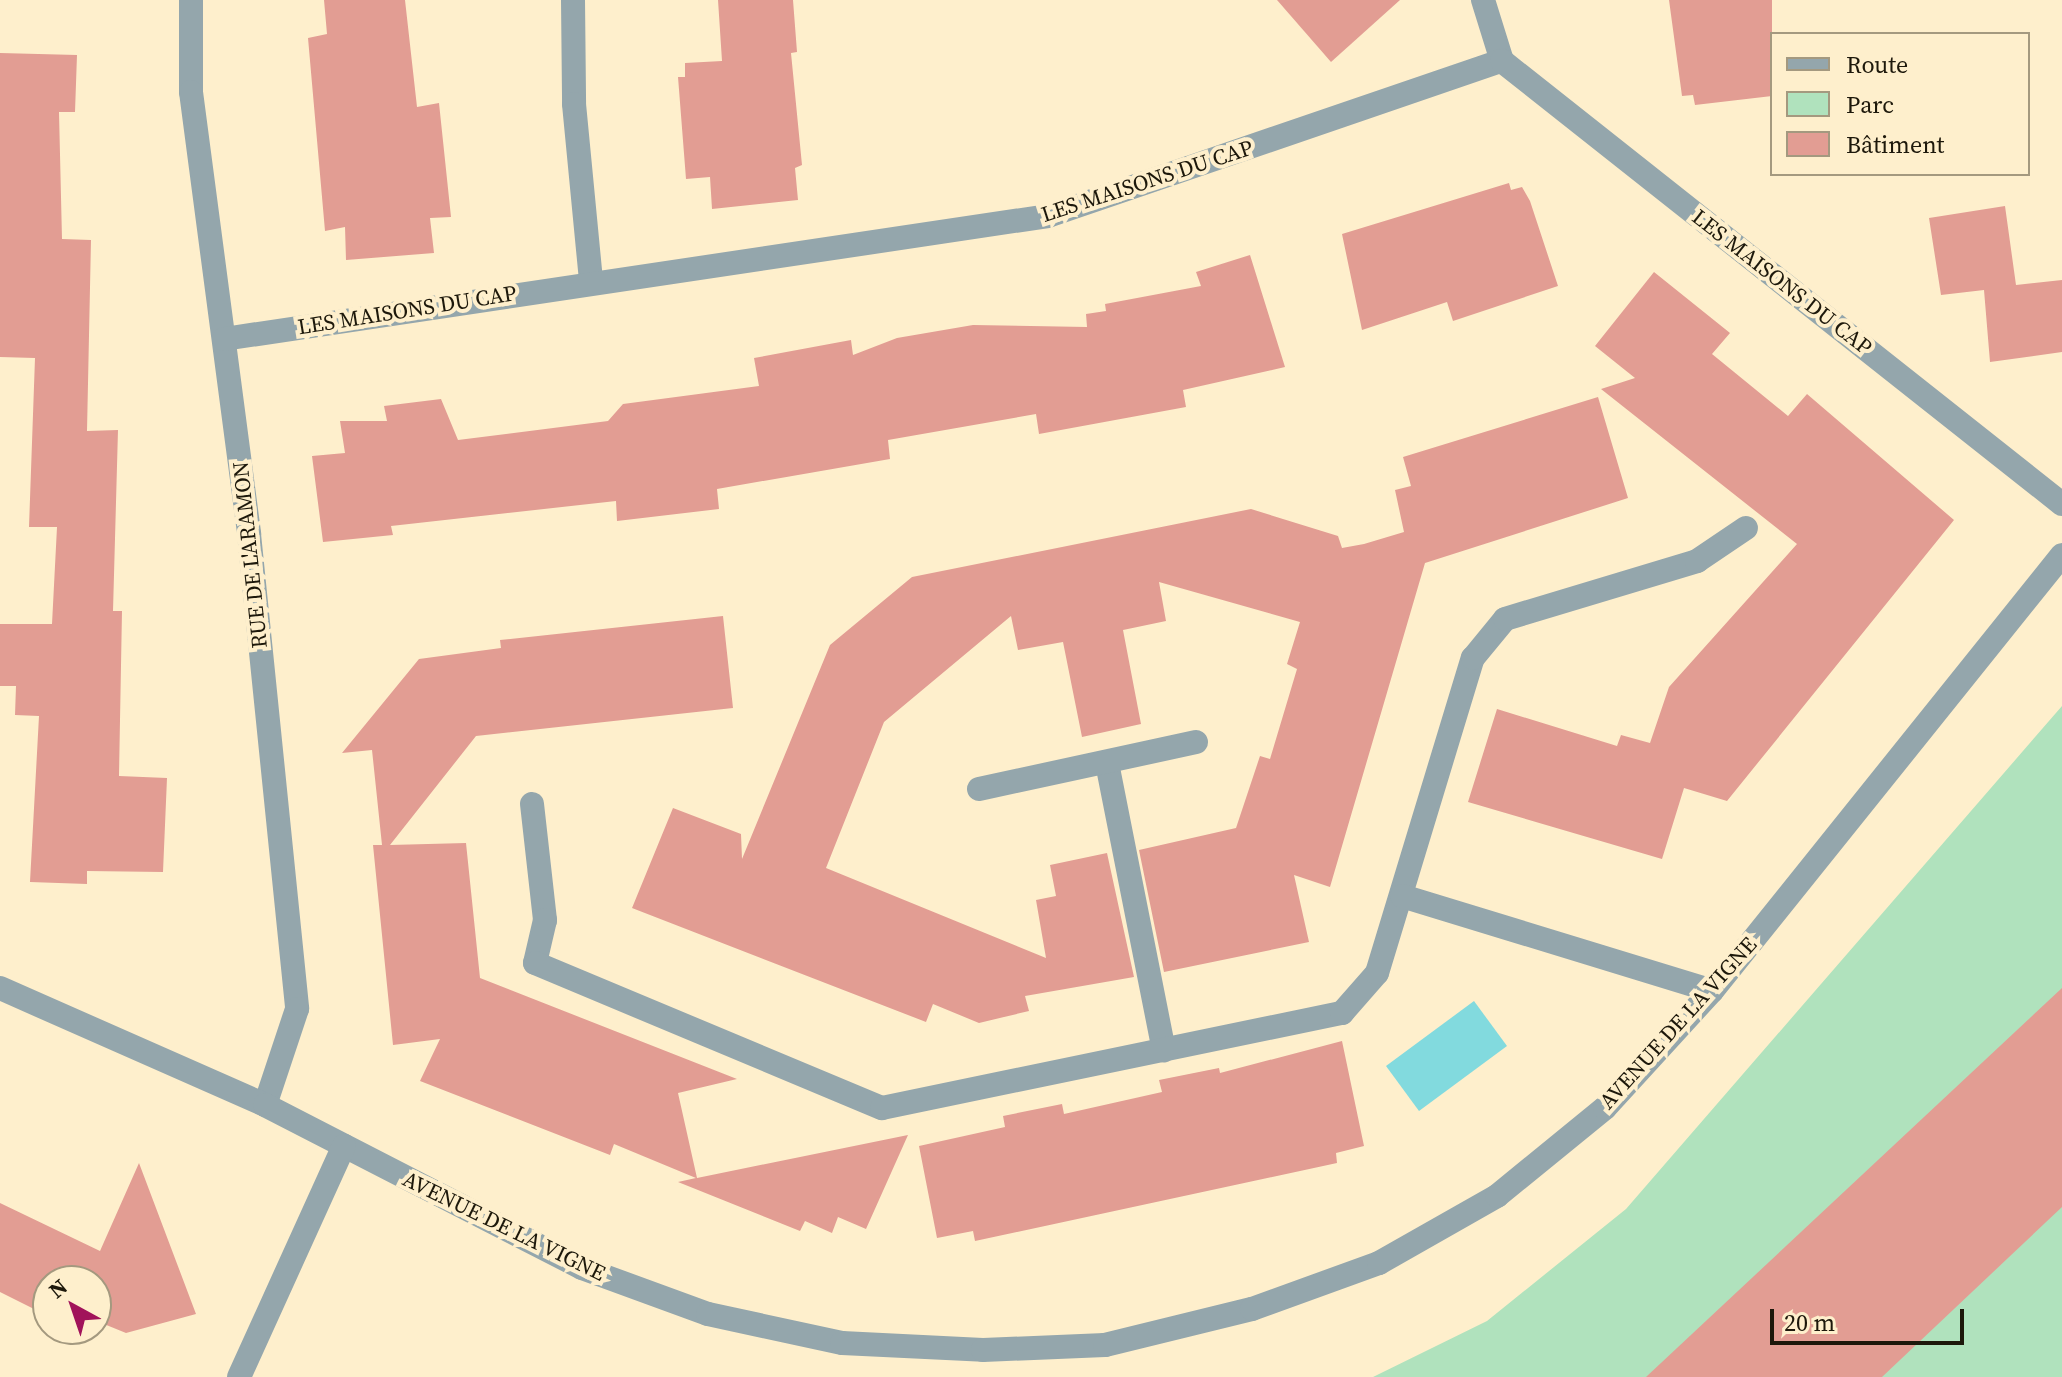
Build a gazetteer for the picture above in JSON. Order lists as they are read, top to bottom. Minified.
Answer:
{"streets":{"street":["LES MAISONS DU CAP","RUE DE L'ARAMON","AVENUE DE LA VIGNE"]},"crossings":[["LES MAISONS DU CAP","RUE DE L'ARAMON"],["RUE DE L'ARAMON","AVENUE DE LA VIGNE"]],"legend":["Route","Parc","Bâtiment"],"scale_bar":"20 m","north":"top left"}
